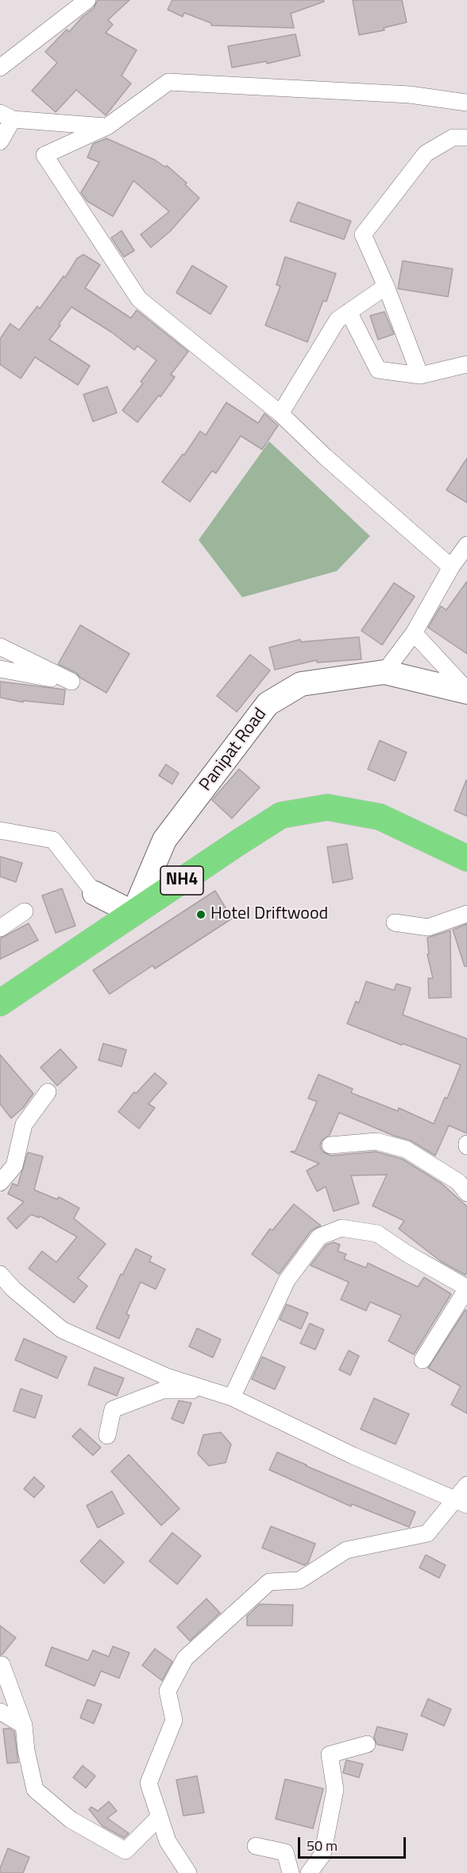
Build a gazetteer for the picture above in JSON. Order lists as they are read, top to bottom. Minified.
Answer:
{"streets":{"highway":["NH4"],"street":["Panipat Road"]},"crossings":[["Panipat Road","NH4"]],"places":["Hotel Driftwood"],"scale_bar":"50 m"}
